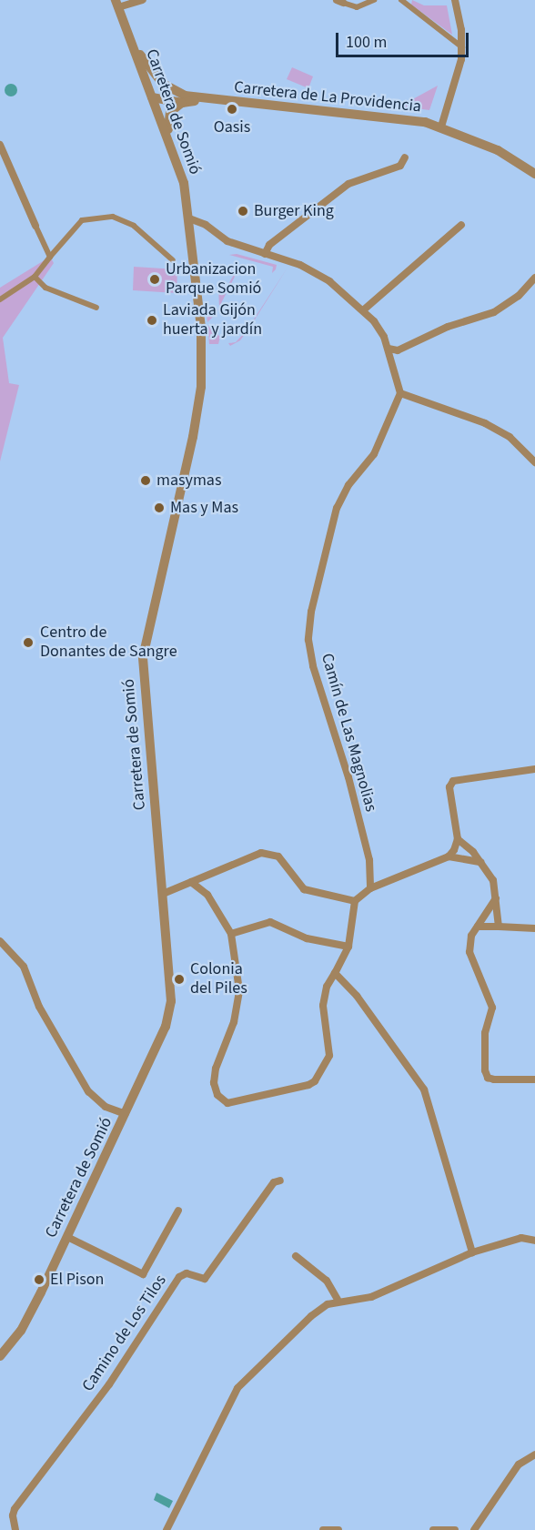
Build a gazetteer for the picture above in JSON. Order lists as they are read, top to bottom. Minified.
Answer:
{"streets":{"street":["Carretera de La Providencia","Carretera de Somió","Camín de Las Magnolias","Camino de Los Tilos"]},"crossings":[["Carretera de La Providencia","Carretera de Somió"]],"places":["Oasis","Burger King","Urbanizacion Parque Somió","Laviada Gijón huerta y jardín","masymas","Mas y Mas","Centro de Donantes de Sangre","Colonia del Piles","El Pison"],"scale_bar":"100 m"}
